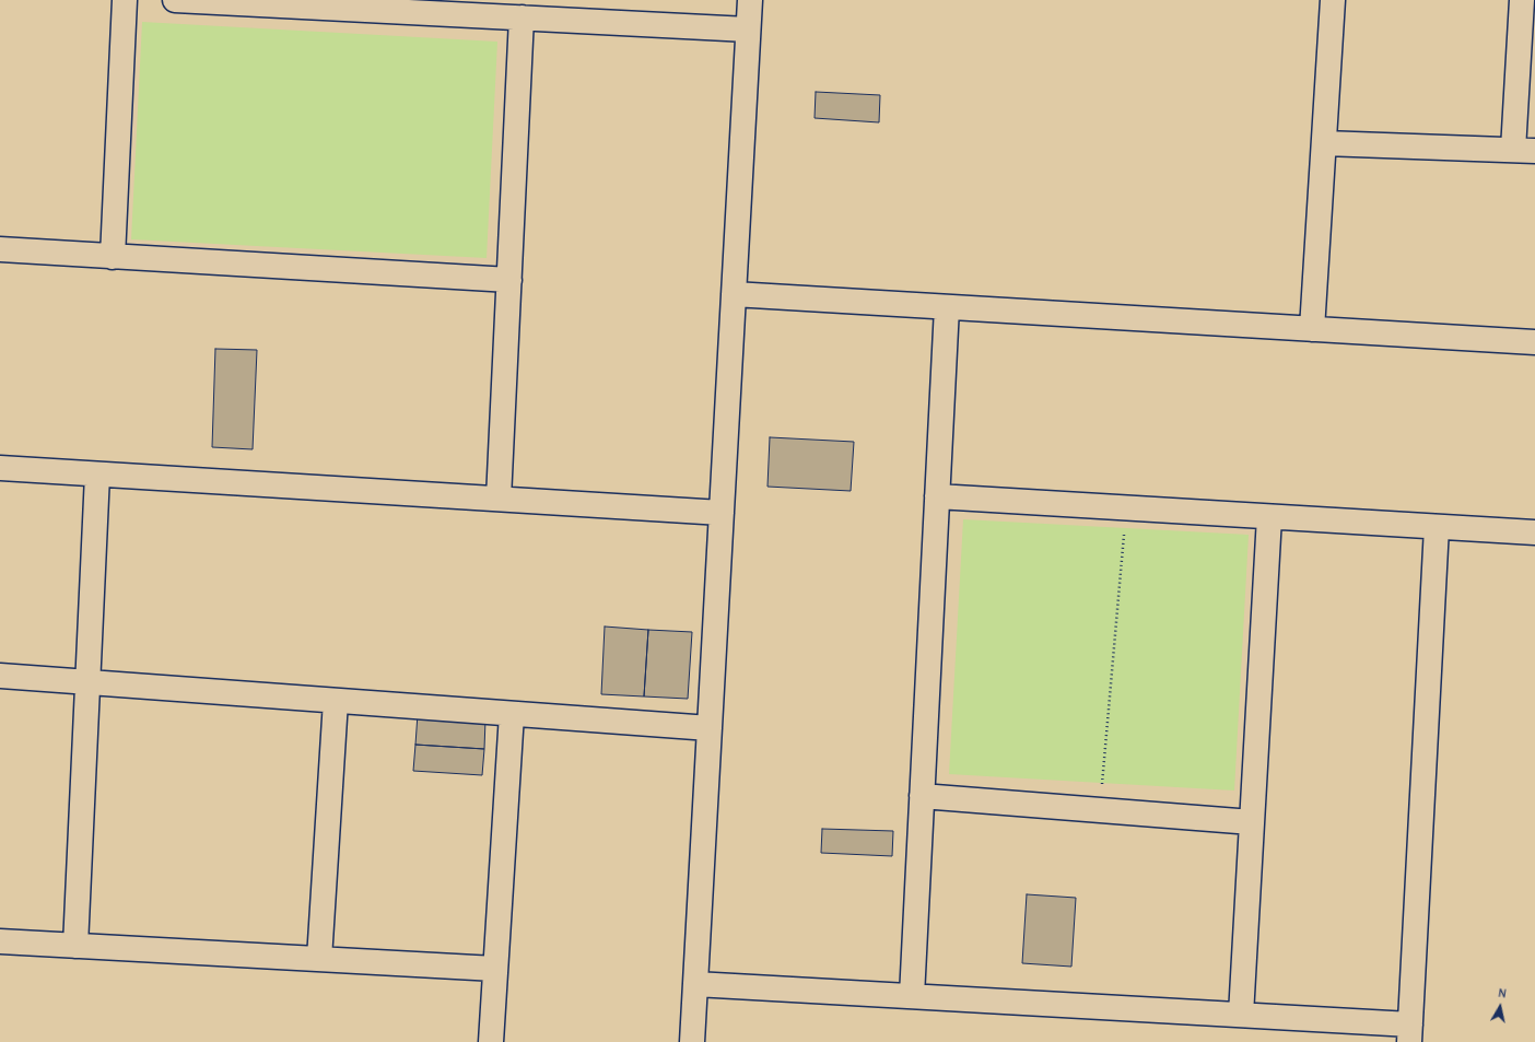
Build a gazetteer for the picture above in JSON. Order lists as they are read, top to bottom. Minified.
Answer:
{"north":"top"}
